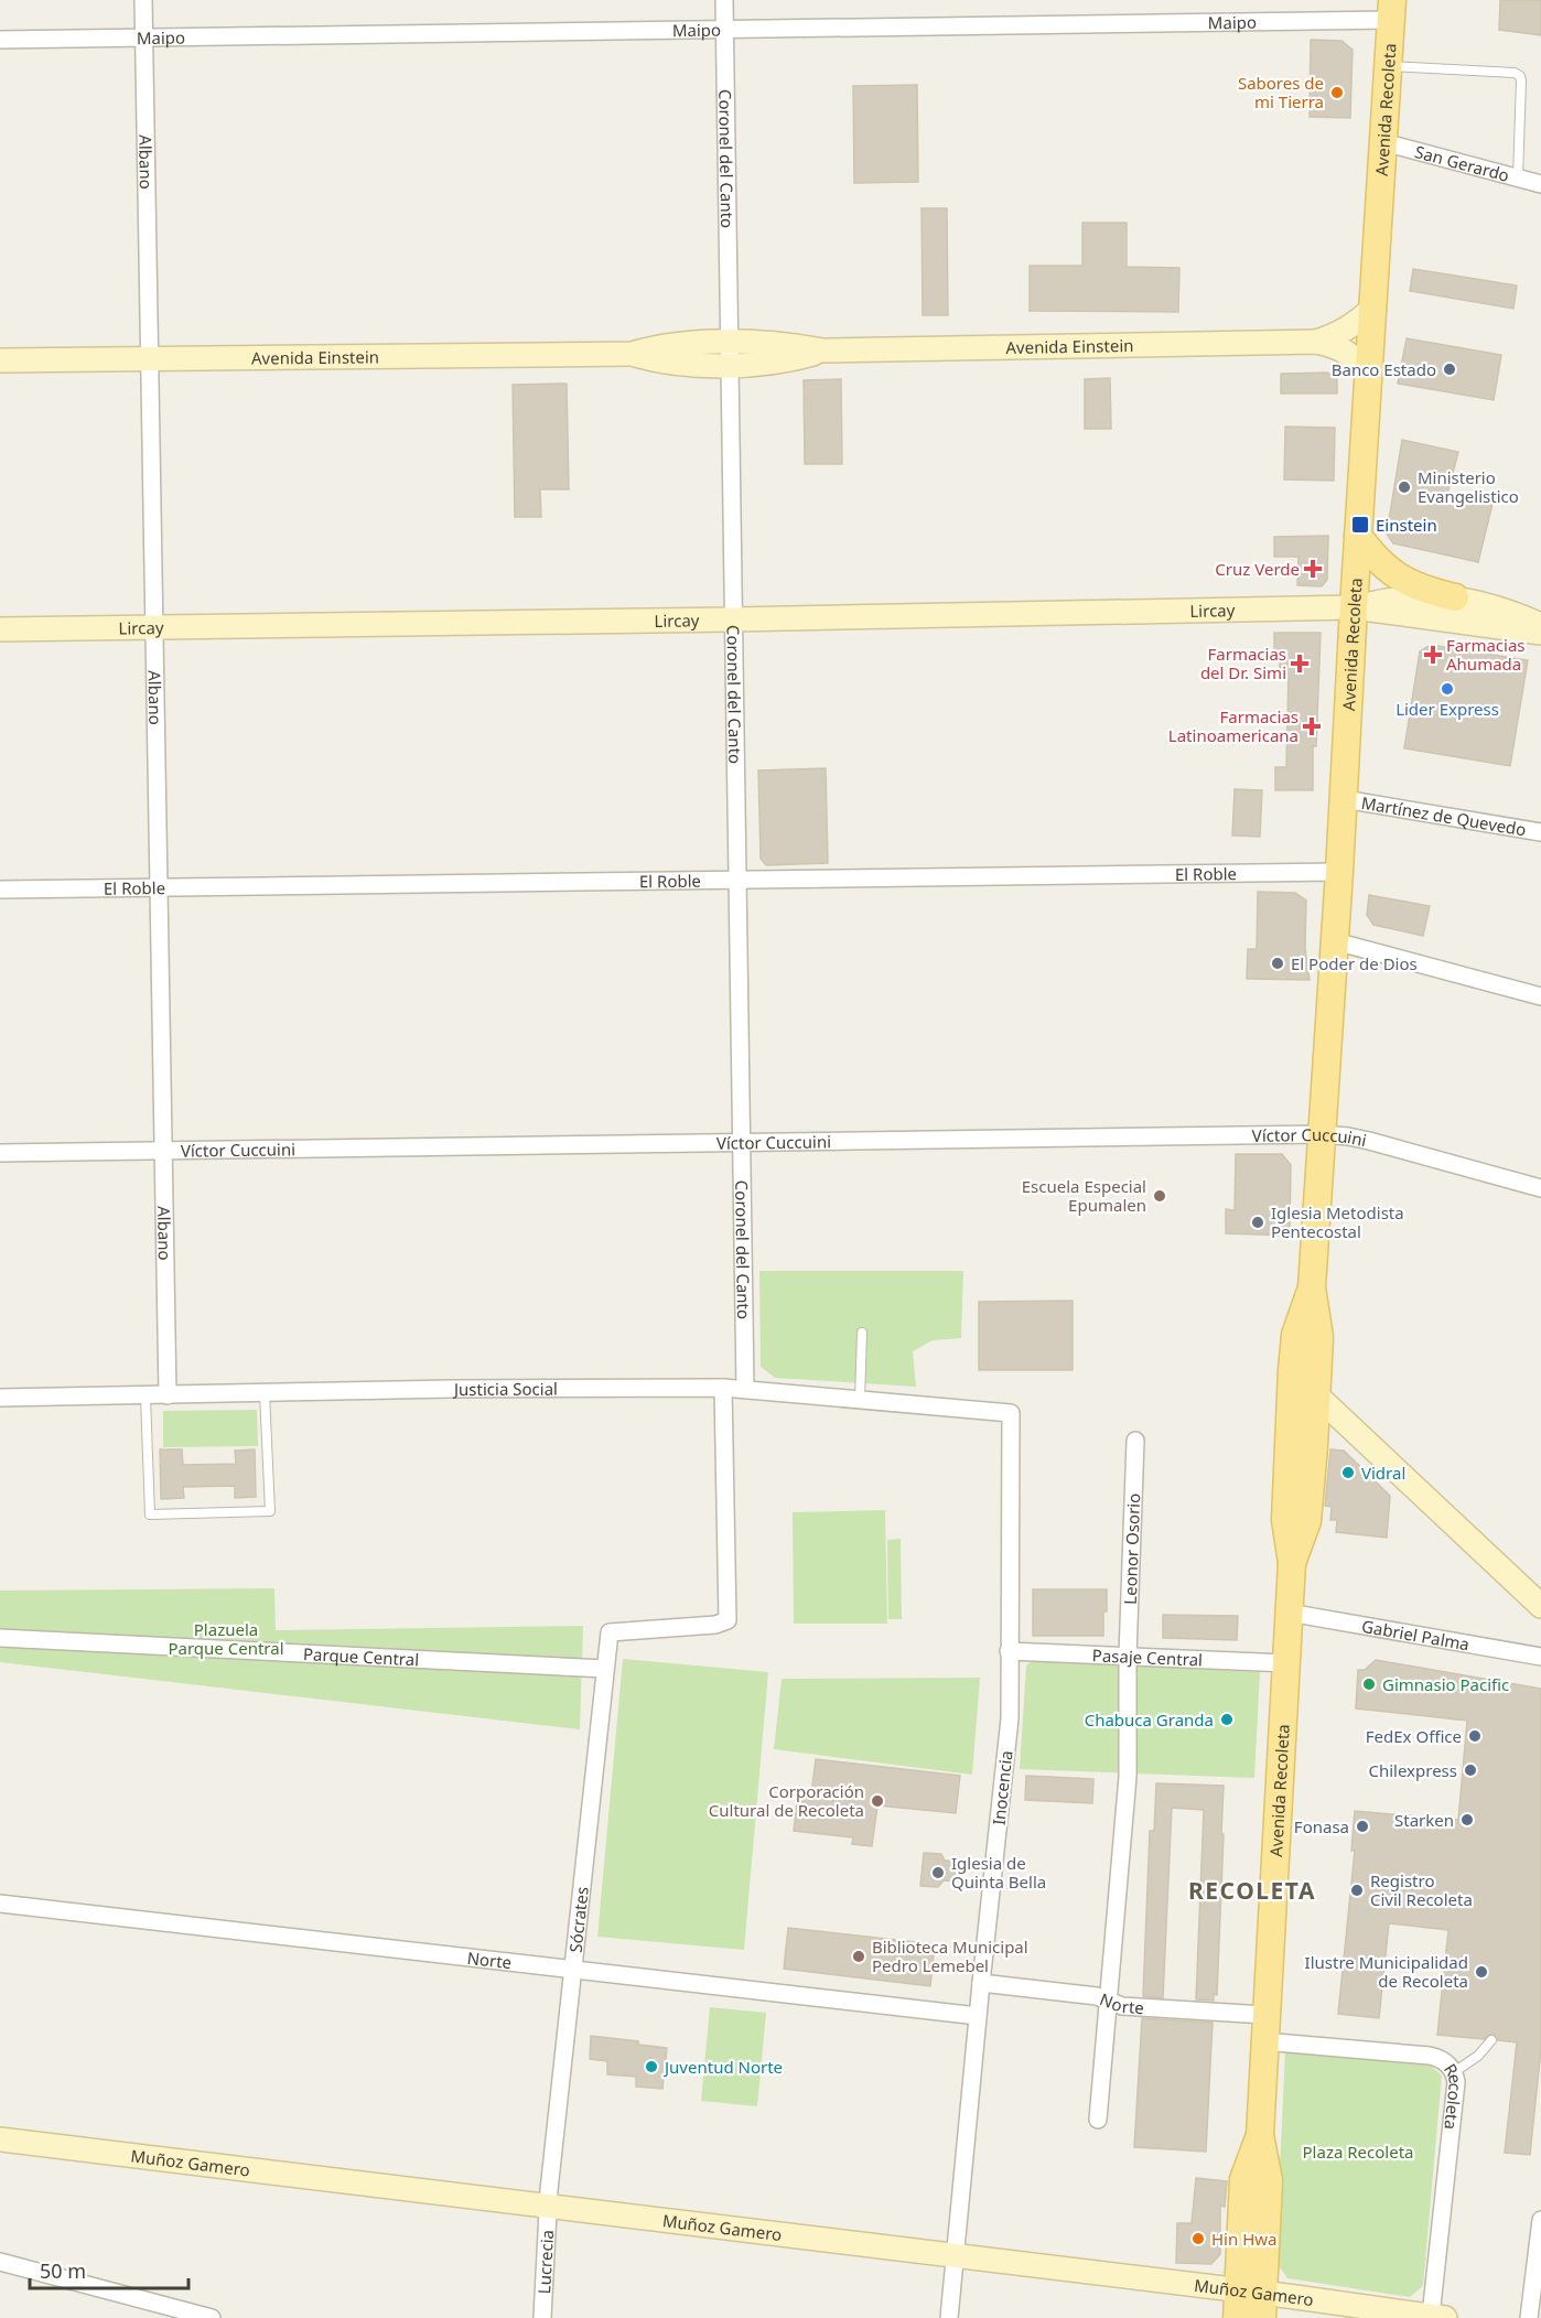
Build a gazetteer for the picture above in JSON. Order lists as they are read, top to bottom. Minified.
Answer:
{"streets":{"main road":["Avenida Recoleta"],"street":["Maipo","Coronel del Canto","Albano","San Gerardo","Avenida Einstein","Lircay","Martínez de Quevedo","El Roble","Víctor Cuccuini","Justicia Social","Leonor Osorio","Gabriel Palma","Parque Central","Pasaje Central","Inocencia","Sócrates","Norte","Recoleta","Muñoz Gamero","Lucrecia"]},"crossings":[["Maipo","Avenida Recoleta"],["Maipo","Coronel del Canto"],["Maipo","Albano"],["Avenida Recoleta","San Gerardo"],["Avenida Recoleta","Avenida Einstein"],["Avenida Recoleta","Lircay"],["Avenida Recoleta","Martínez de Quevedo"],["Avenida Recoleta","El Roble"],["Avenida Recoleta","Víctor Cuccuini"],["Avenida Recoleta","Gabriel Palma"],["Avenida Recoleta","Pasaje Central"],["Avenida Recoleta","Norte"],["Avenida Recoleta","Recoleta"],["Avenida Recoleta","Muñoz Gamero"],["Coronel del Canto","Avenida Einstein"],["Coronel del Canto","Lircay"],["Coronel del Canto","El Roble"],["Coronel del Canto","Víctor Cuccuini"],["Coronel del Canto","Justicia Social"],["Albano","Avenida Einstein"],["Albano","Lircay"],["Albano","El Roble"],["Albano","Víctor Cuccuini"],["Albano","Justicia Social"],["Justicia Social","Inocencia"],["Justicia Social","Sócrates"],["Leonor Osorio","Pasaje Central"],["Leonor Osorio","Norte"],["Parque Central","Sócrates"],["Pasaje Central","Inocencia"],["Inocencia","Norte"],["Inocencia","Muñoz Gamero"],["Sócrates","Norte"],["Sócrates","Muñoz Gamero"],["Sócrates","Lucrecia"],["Norte","Recoleta"],["Recoleta","Muñoz Gamero"],["Muñoz Gamero","Lucrecia"]],"districts":["RECOLETA"],"parks":["Plazuela Parque Central","Plaza Recoleta"],"places":{"other":["Sabores de mi Tierra","Banco Estado","Ministerio Evangelistico","Lider Express","El Poder de Dios","Escuela Especial Epumalen","Iglesia Metodista Pentecostal","Vidral","Gimnasio Pacific","Chabuca Granda","FedEx Office","Chilexpress","Corporación Cultural de Recoleta","Starken","Fonasa","Iglesia de Quinta Bella","Registro Civil Recoleta","Biblioteca Municipal Pedro Lemebel","Ilustre Municipalidad de Recoleta","Juventud Norte","Hin Hwa"],"transit":["Einstein"],"health":["Cruz Verde","Farmacias Ahumada","Farmacias del Dr. Simi","Farmacias Latinoamericana"]},"scale_bar":"50 m"}
